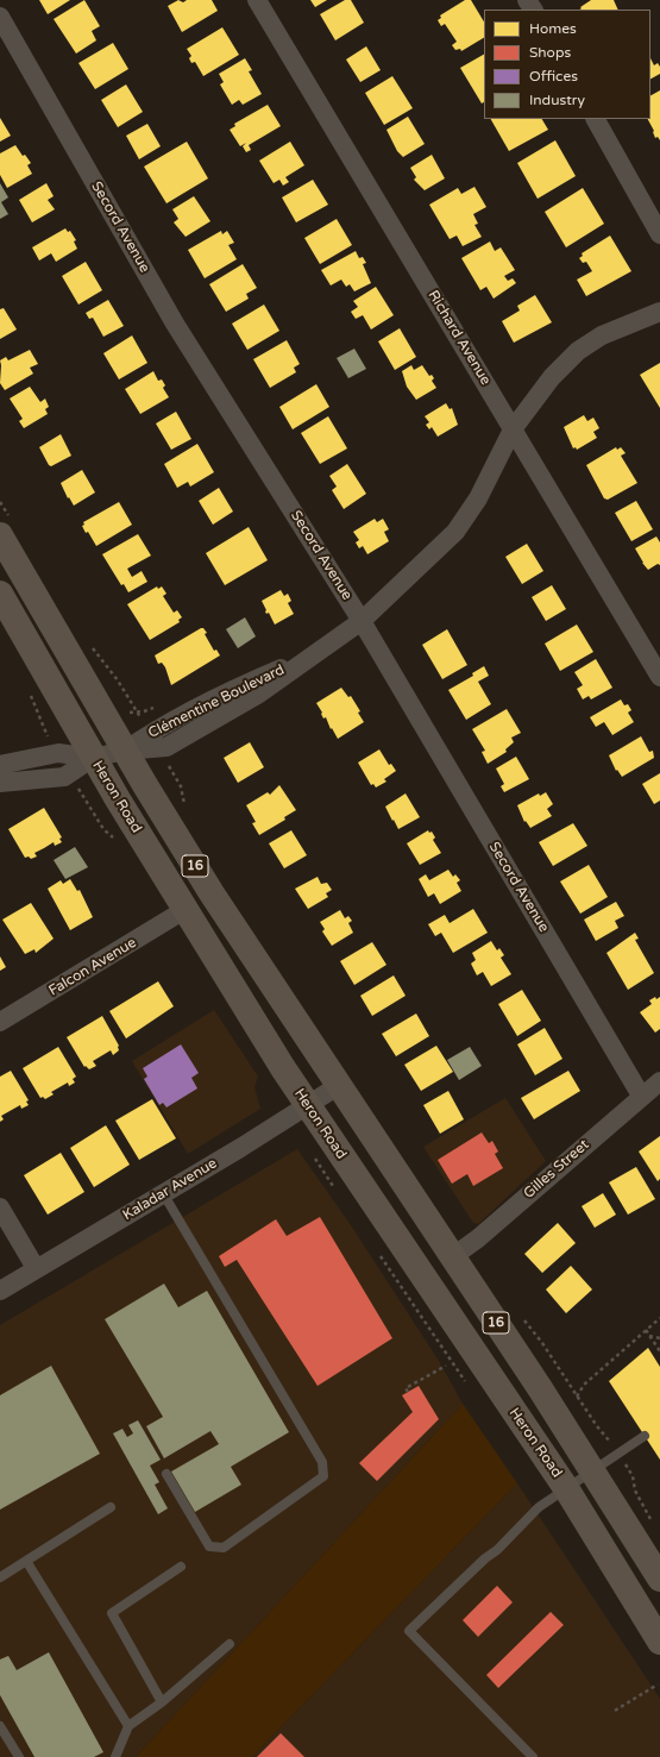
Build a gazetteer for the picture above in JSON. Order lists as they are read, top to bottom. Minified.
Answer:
{"streets":{"main road":["Heron Road","16"],"street":["Secord Avenue","Richard Avenue","Clémentine Boulevard","Falcon Avenue","Gilles Street","Kaladar Avenue"]},"crossings":[["Secord Avenue","Clémentine Boulevard"],["Secord Avenue","Gilles Street"],["Richard Avenue","Clémentine Boulevard"],["Clémentine Boulevard","Heron Road"],["Clémentine Boulevard","16"],["Heron Road","Falcon Avenue"],["Heron Road","Kaladar Avenue"],["16","Gilles Street"],["16","Kaladar Avenue"]],"legend":["Homes","Shops","Offices","Industry"]}
